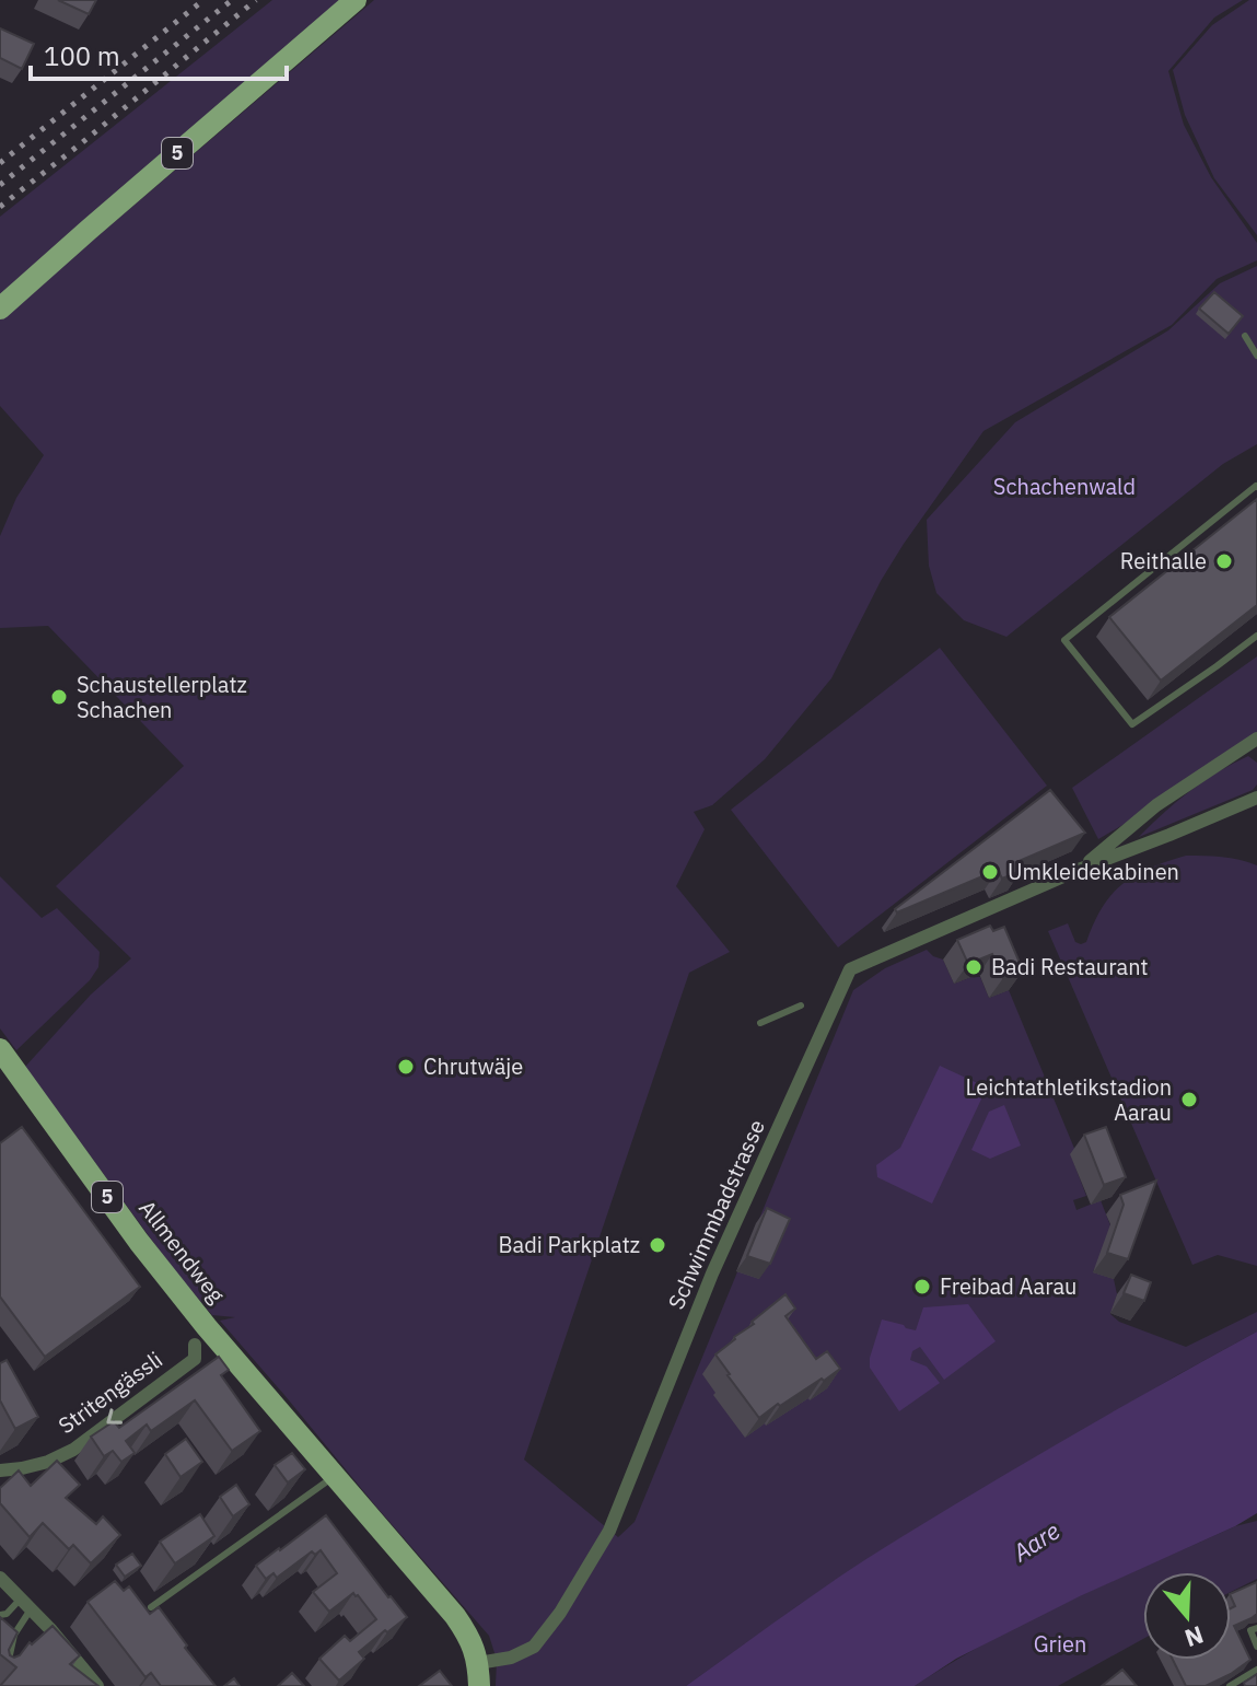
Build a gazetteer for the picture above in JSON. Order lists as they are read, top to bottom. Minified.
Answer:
{"streets":{"main road":["5","Allmendweg"],"street":["Schwimmbadstrasse","Stritengässli"]},"crossings":[["Schwimmbadstrasse","Allmendweg"],["Allmendweg","Stritengässli"]],"one_way":["Stritengässli"],"water":["Aare"],"parks":["Schachenwald","Grien"],"places":["Reithalle","Schaustellerplatz Schachen","Umkleidekabinen","Badi Restaurant","Chrutwäje","Leichtathletikstadion Aarau","Badi Parkplatz","Freibad Aarau"],"scale_bar":"100 m","north":"bottom"}
